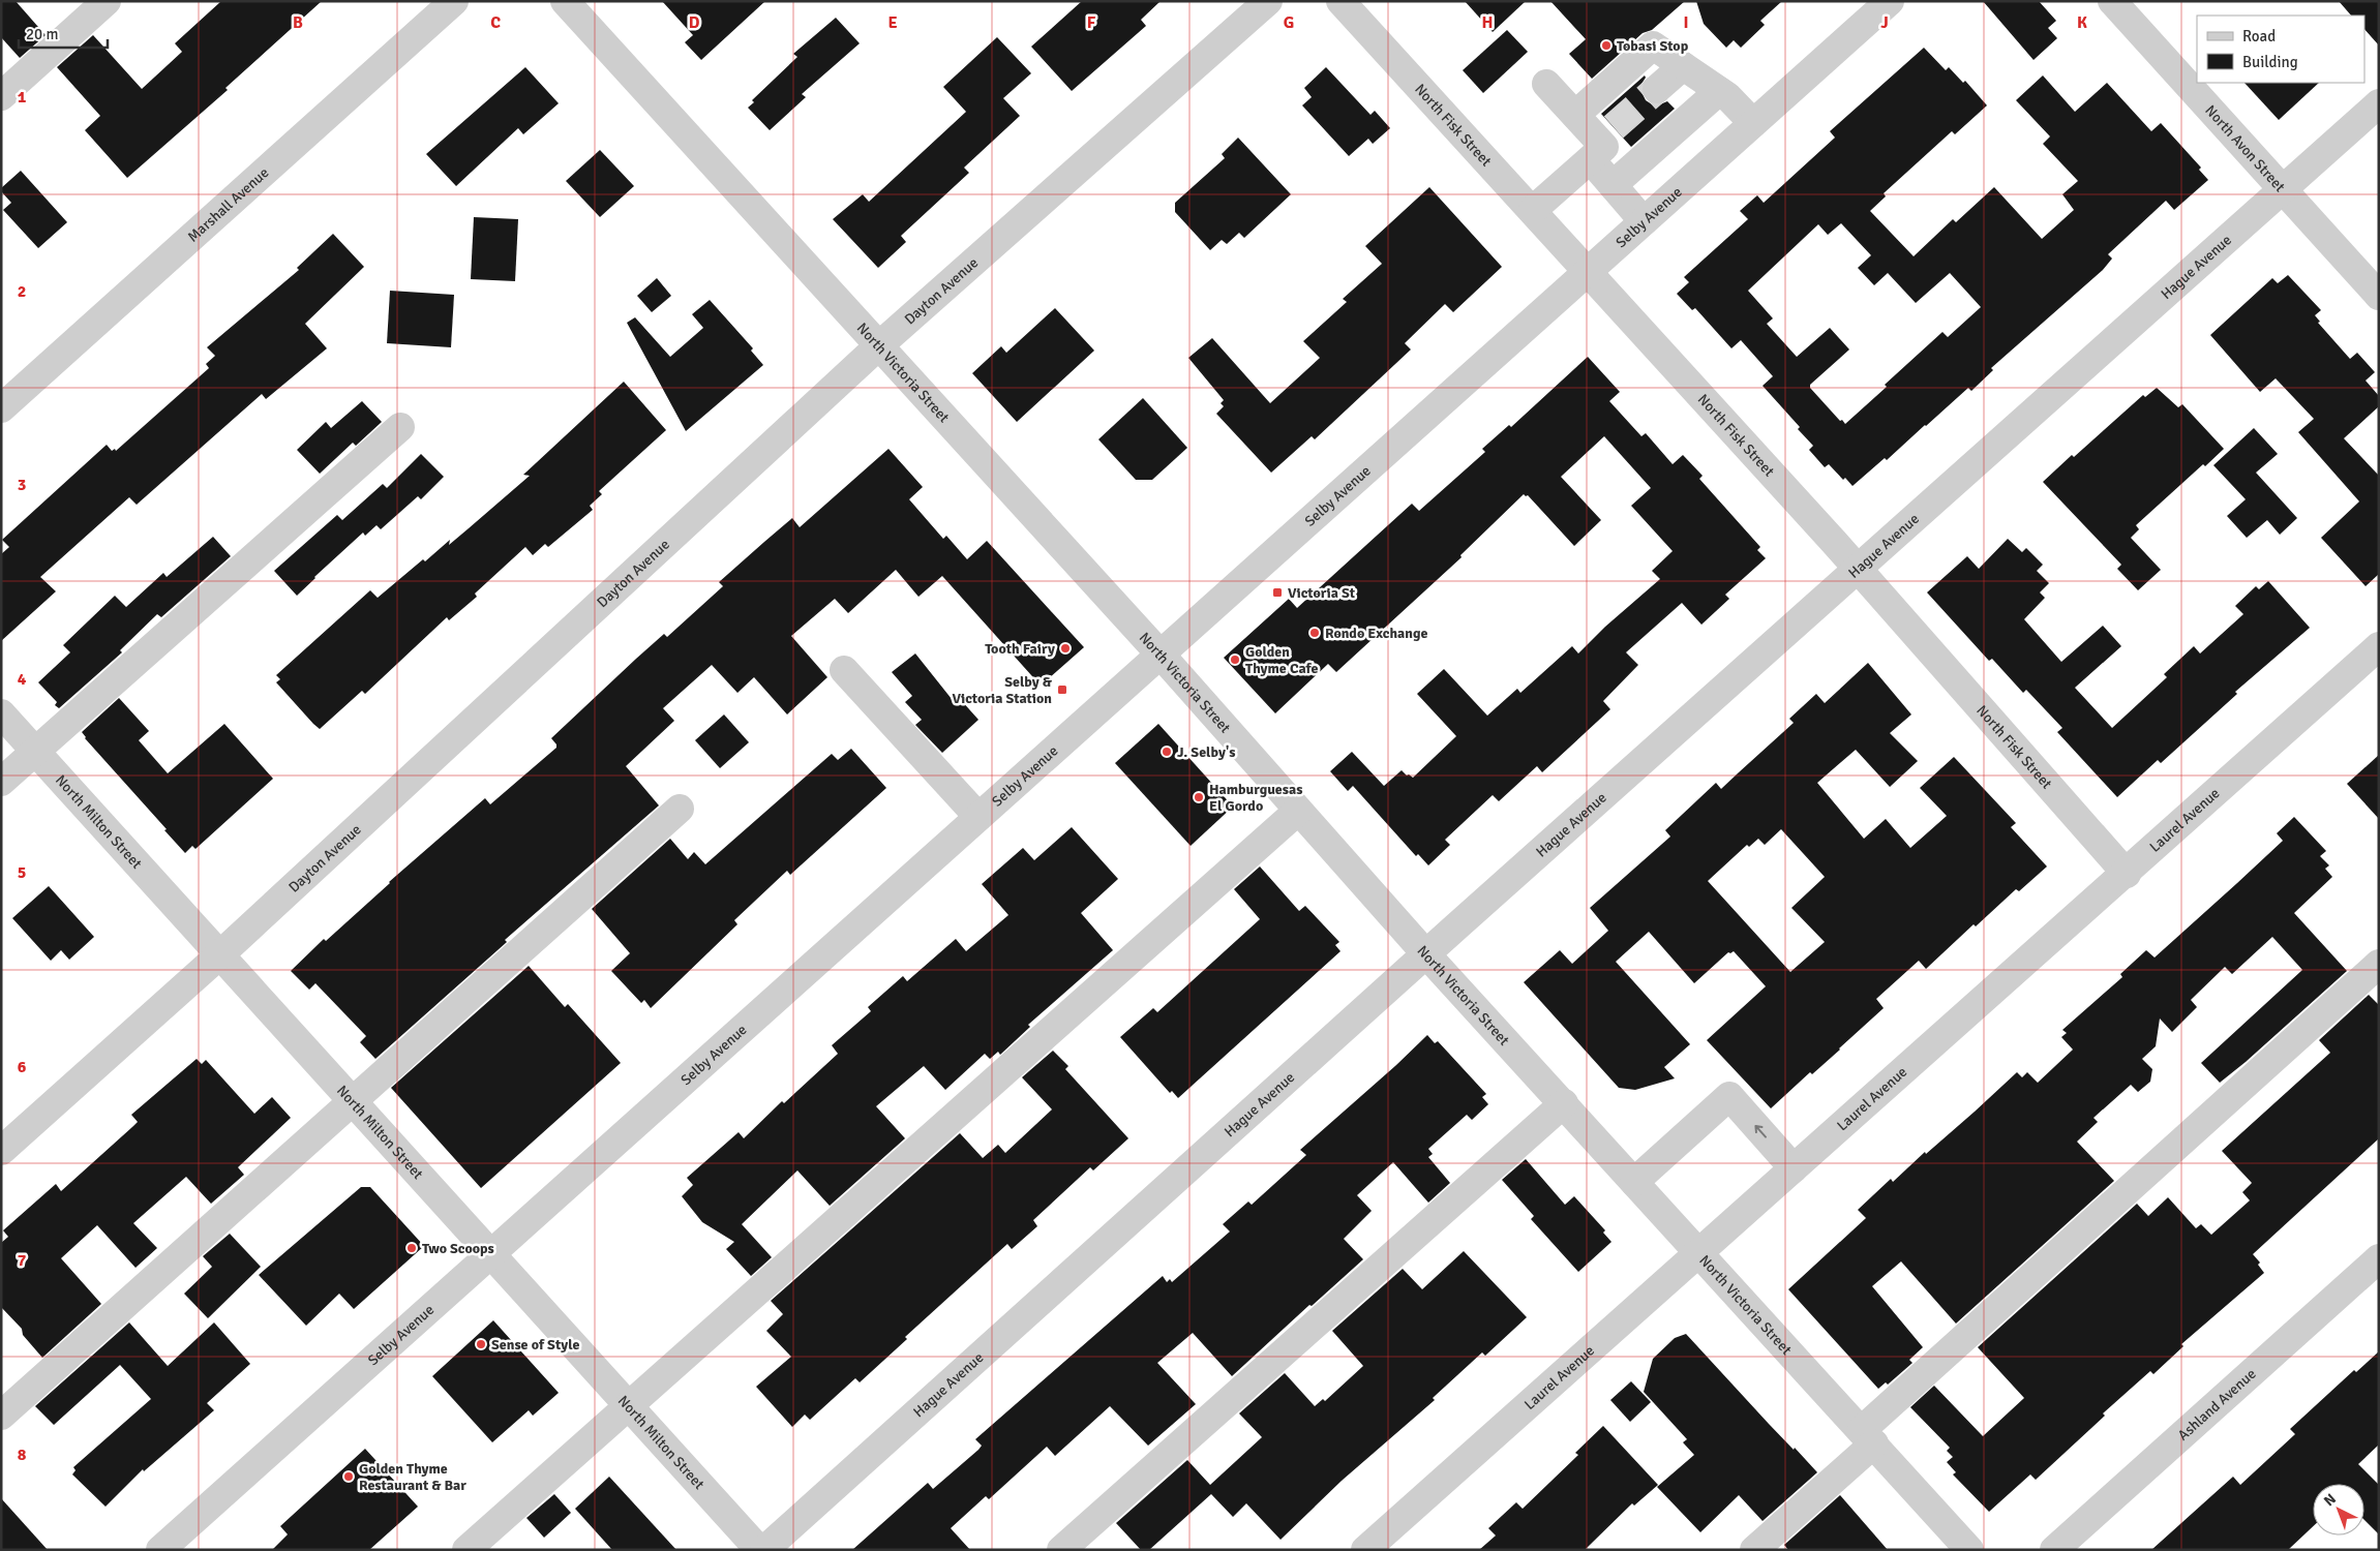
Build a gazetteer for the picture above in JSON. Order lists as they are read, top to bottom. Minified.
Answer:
{"streets":{"street":["North Fisk Street","North Avon Street","Marshall Avenue","Selby Avenue","Hague Avenue","Dayton Avenue","North Victoria Street","Laurel Avenue","North Milton Street","Ashland Avenue"]},"crossings":[["North Fisk Street","Selby Avenue"],["North Fisk Street","Hague Avenue"],["North Fisk Street","Laurel Avenue"],["North Avon Street","Hague Avenue"],["Selby Avenue","North Victoria Street"],["Selby Avenue","North Milton Street"],["Hague Avenue","North Victoria Street"],["Dayton Avenue","North Victoria Street"],["Dayton Avenue","North Milton Street"],["North Victoria Street","Laurel Avenue"]],"places":{"other":["Tobasi Stop","Rondo Exchange","Tooth Fairy","Golden Thyme Cafe","J. Selby's","Hamburguesas El Gordo","Two Scoops","Sense of Style","Golden Thyme Restaurant & Bar"],"transit":["Victoria St","Selby & Victoria Station"]},"legend":["Road","Building"],"scale_bar":"20 m","north":"top left","grid":{"columns":["B","C","D","E","F","G","H","I","J","K"],"rows":["1","2","3","4","5","6","7","8"]}}
